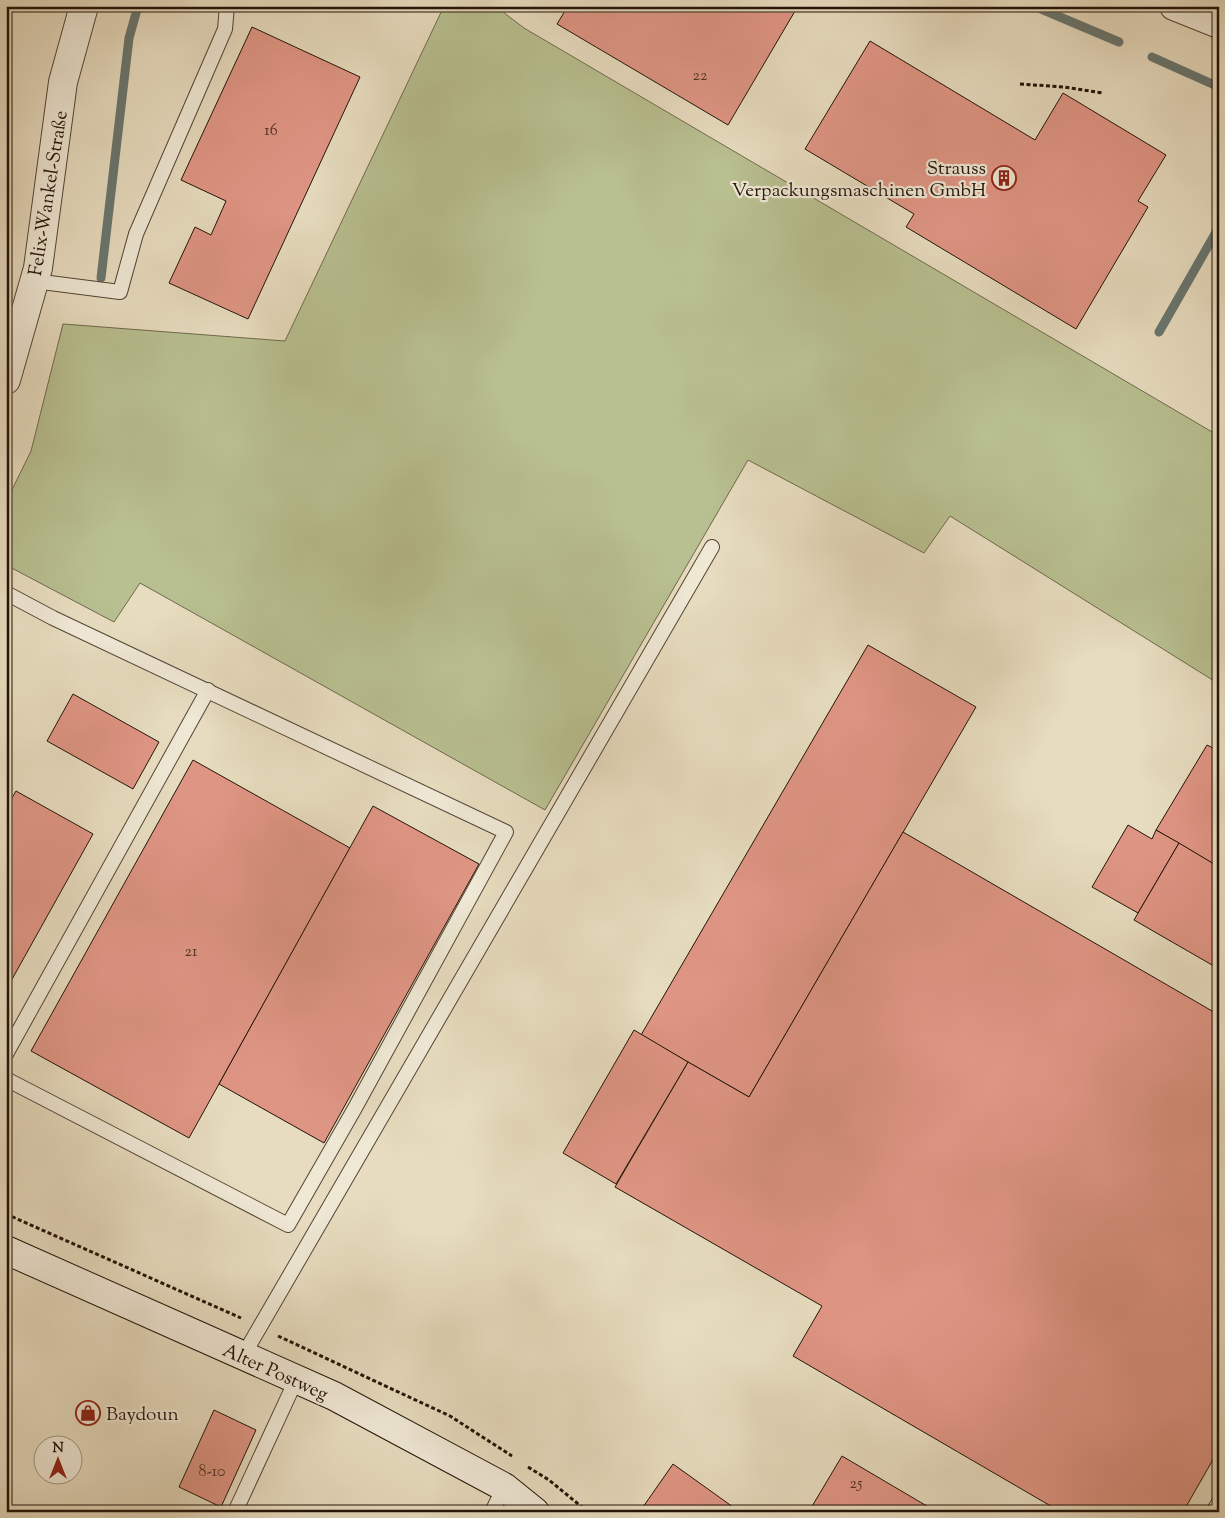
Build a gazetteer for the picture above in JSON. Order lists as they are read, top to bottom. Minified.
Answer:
{"streets":{"street":["Felix-Wankel-Straße","Alter Postweg"]},"places":{"building":["Strauss Verpackungsmaschinen GmbH"],"shop":["Baydoun"]},"house_numbers":["22","16","21","8-10","25"],"north":"top"}
